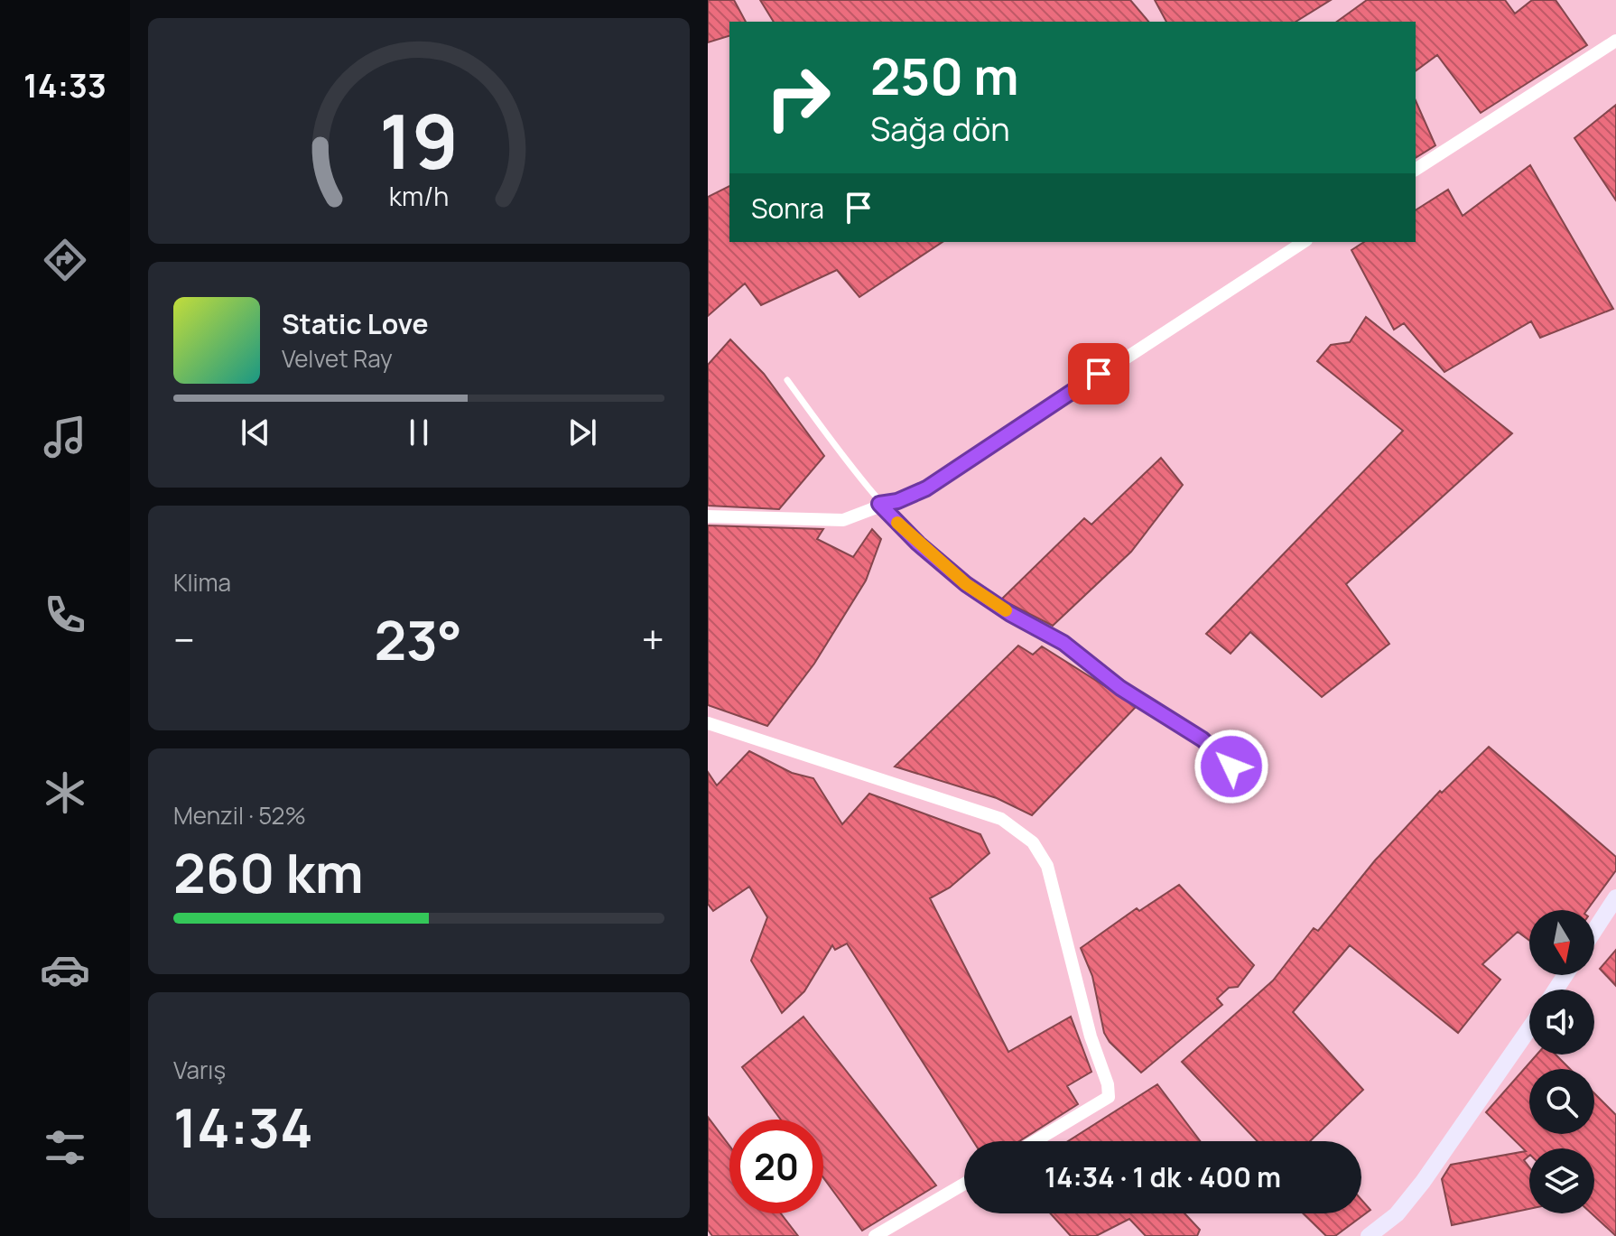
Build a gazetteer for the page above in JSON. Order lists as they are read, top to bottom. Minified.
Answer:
{"north":"bottom","page":{"tabs":"14:33","turn":["250 m","Sağa dön"],"then":"Sonra","song":["Static Love","Velvet Ray"],"tile":["Klima",["Menzil · 52%","260 km"],["Varış","14:34"]],"heat":["−","23°","+"],"limit":"20","trip":"14:34 · 1 dk · 400 m","gauge":["19","km/h"]}}
